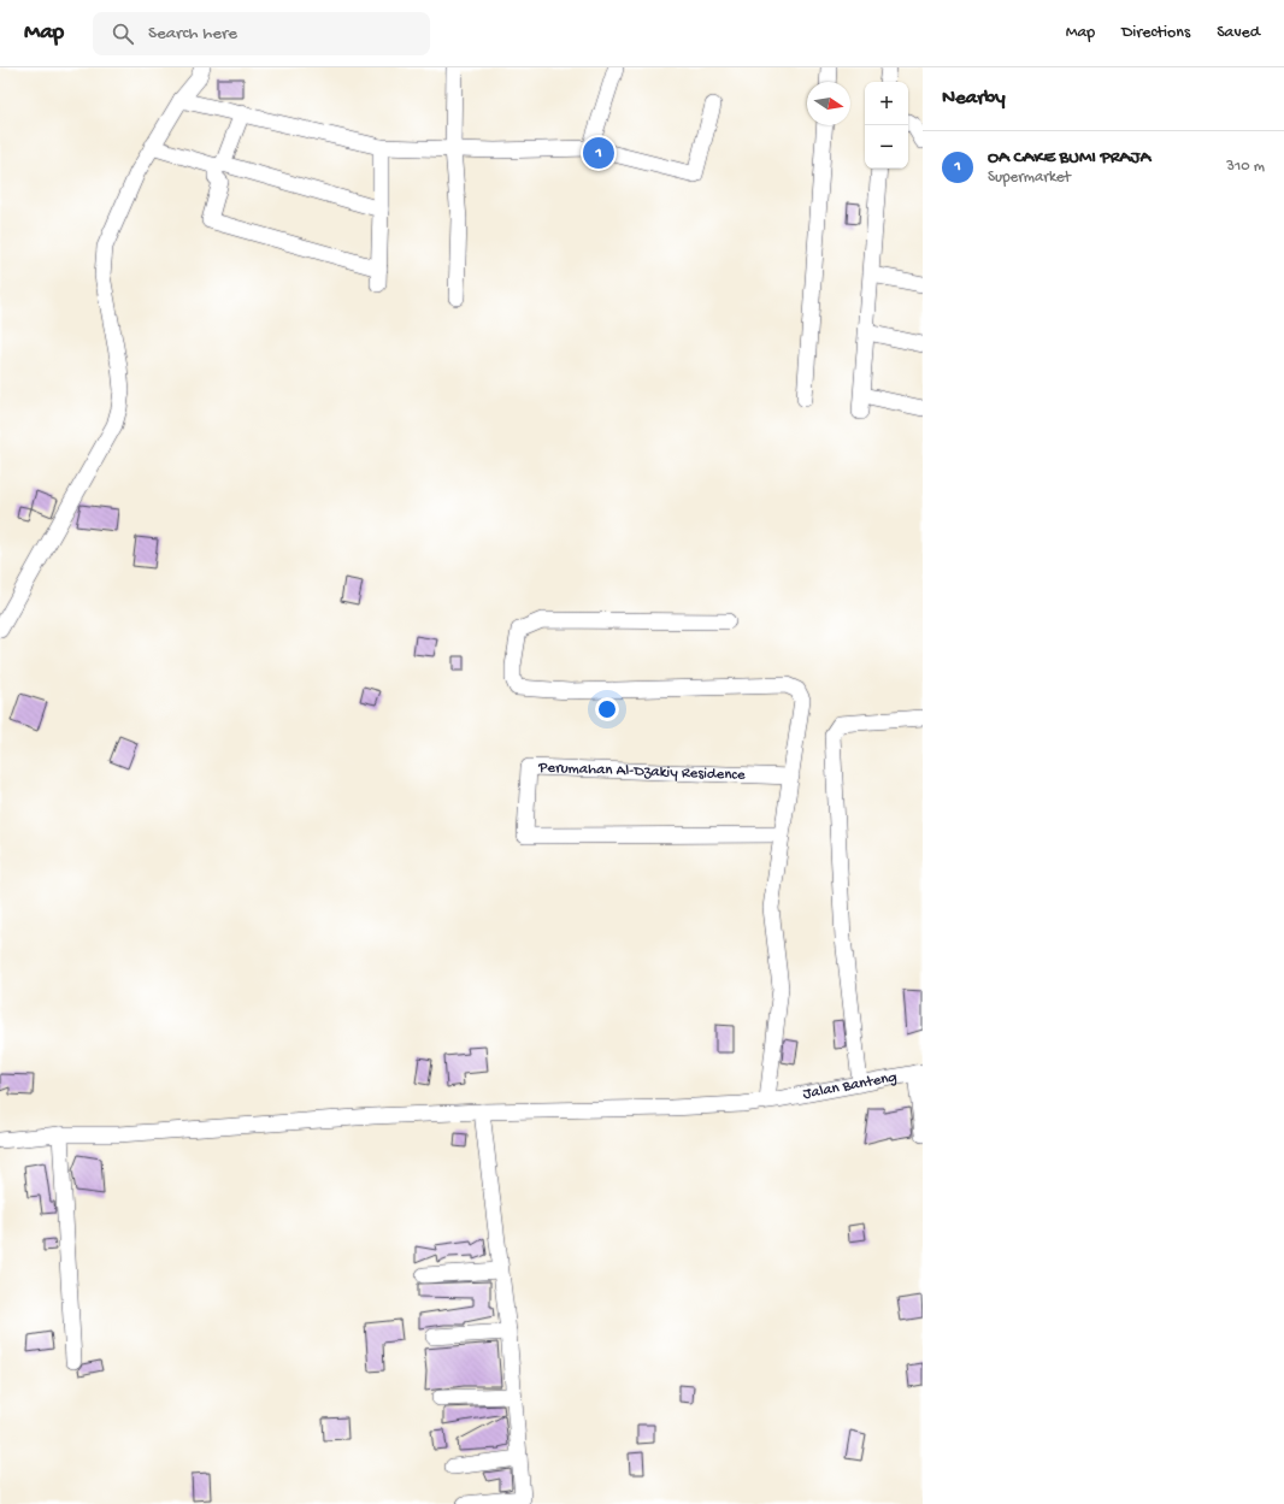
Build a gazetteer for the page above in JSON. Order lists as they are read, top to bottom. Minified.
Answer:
{"streets":{"street":["Perumahan Al-Dzakiy Residence","Jalan Banteng"]},"north":"right","page":{"header":"Map","search":"Search here","nav":["Map","Directions","Saved"],"heading":"Nearby","map_buttons":["+","−"],"list":[{"mark":"1","name":"OA CAKE BUMI PRAJA","note":"Supermarket","value":"310 m"}],"pins":"1"}}
